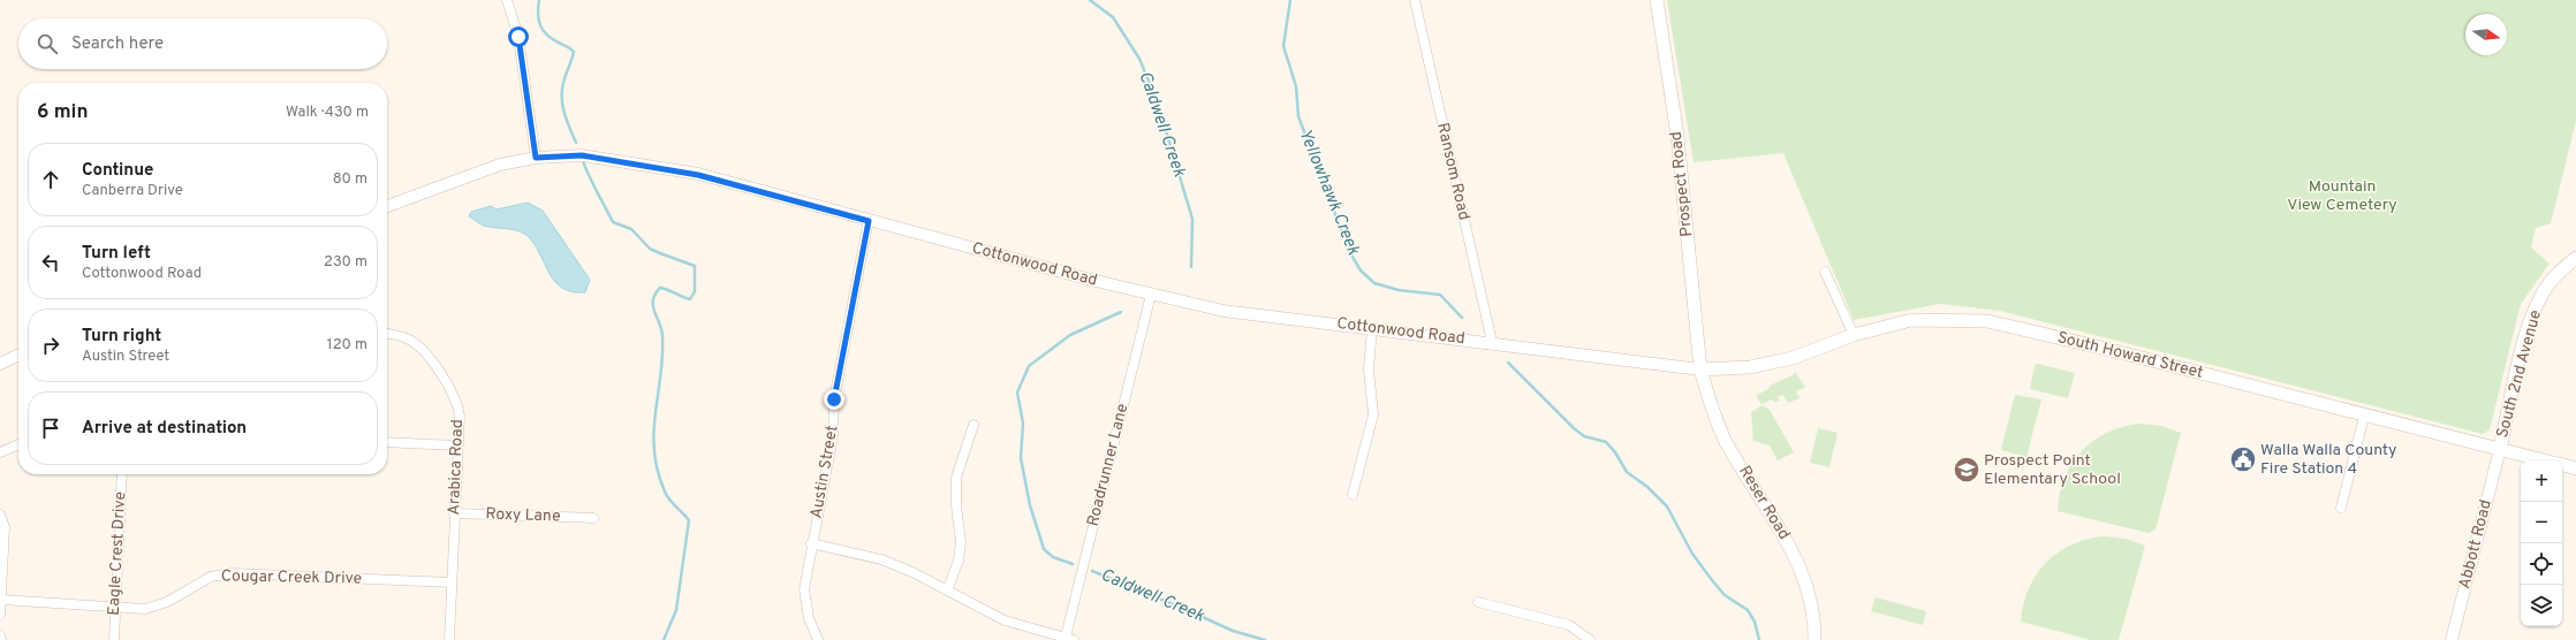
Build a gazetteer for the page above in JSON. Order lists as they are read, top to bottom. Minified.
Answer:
{"streets":{"main road":["Prospect Road","South Howard Street","South 2nd Avenue","Reser Road"],"street":["Ransom Road","Cottonwood Road","Roadrunner Lane","Arabica Road","Austin Street","Roxy Lane","Abbott Road","Eagle Crest Drive","Cougar Creek Drive"]},"crossings":[["Ransom Road","Cottonwood Road"],["Prospect Road","Cottonwood Road"],["Prospect Road","South Howard Street"],["Prospect Road","Reser Road"],["Cottonwood Road","South Howard Street"],["Cottonwood Road","Roadrunner Lane"],["Cottonwood Road","Austin Street"],["Cottonwood Road","Reser Road"],["South Howard Street","South 2nd Avenue"],["South Howard Street","Reser Road"],["South Howard Street","Abbott Road"],["South 2nd Avenue","Abbott Road"],["Arabica Road","Roxy Lane"],["Arabica Road","Cougar Creek Drive"],["Eagle Crest Drive","Cougar Creek Drive"]],"water":["Caldwell Creek","Yellowhawk Creek"],"parks":["Mountain View Cemetery"],"places":{"public building":["Walla Walla County Fire Station 4"],"school or university":["Prospect Point Elementary School"]},"north":"right","page":{"search":"Search here","heading":["6 min","Walk · 430 m"],"list":[["Continue","Canberra Drive","80 m"],["Turn left","Cottonwood Road","230 m"],["Turn right","Austin Street","120 m"],"Arrive at destination"],"map_buttons":["+","−"]}}
